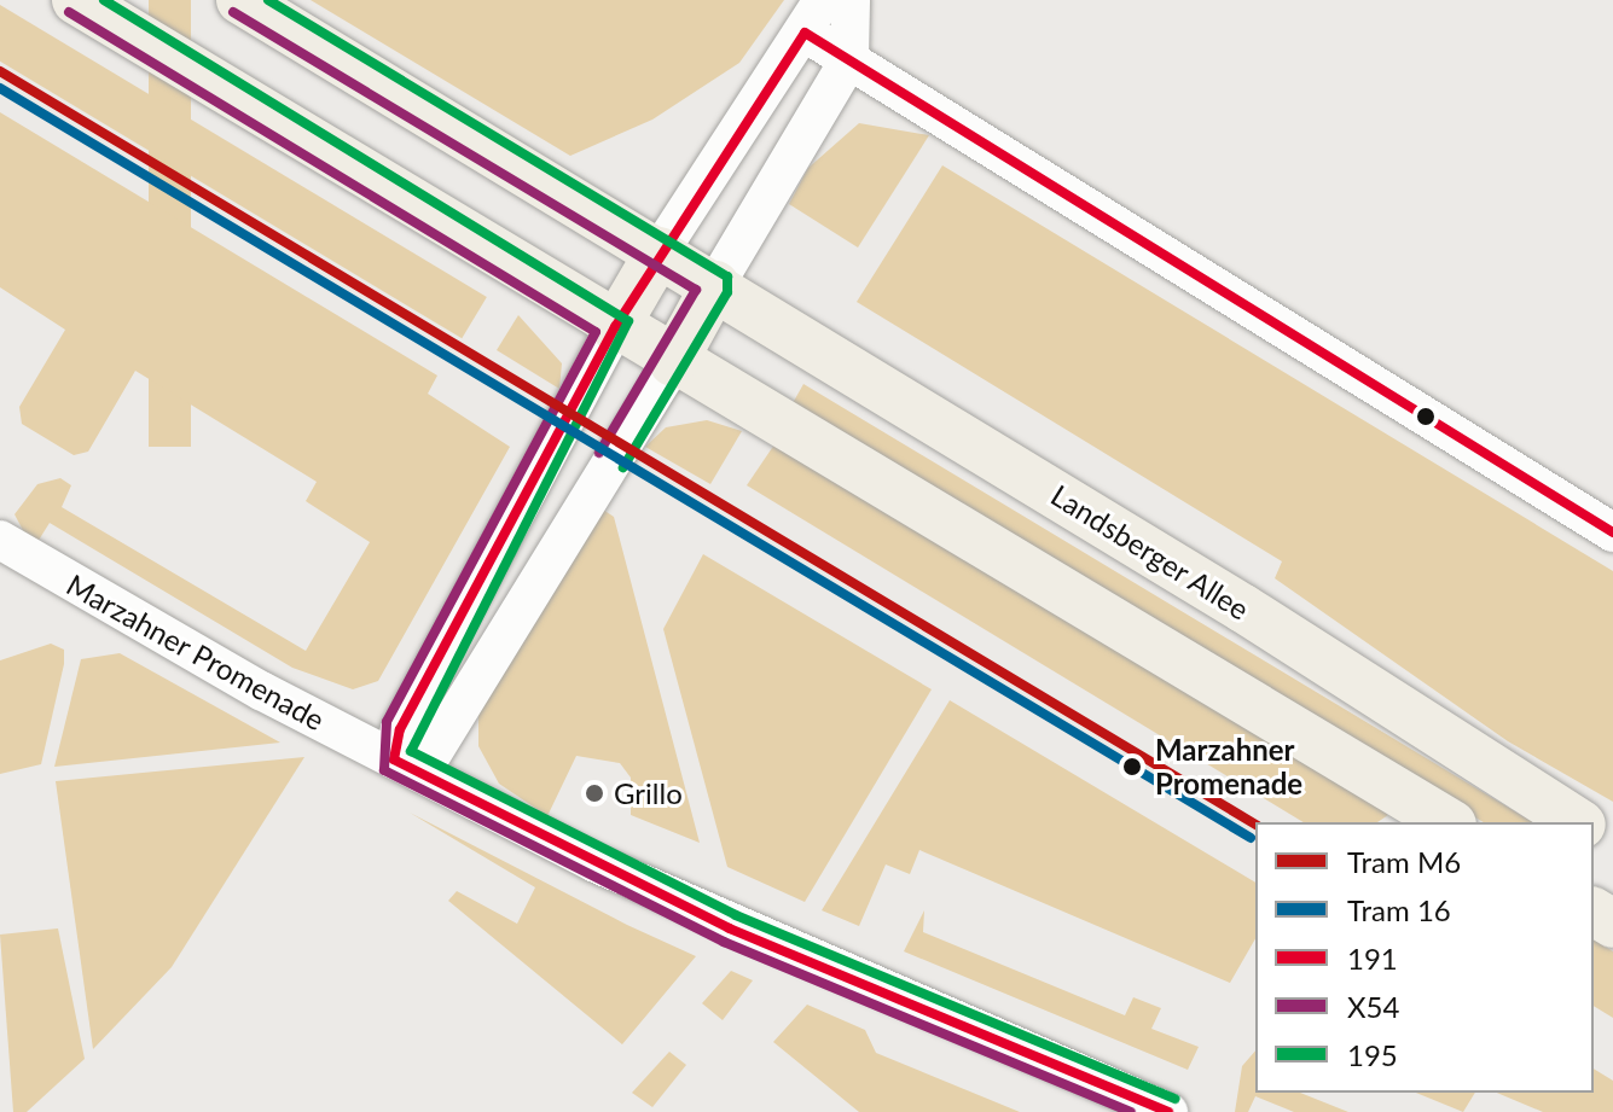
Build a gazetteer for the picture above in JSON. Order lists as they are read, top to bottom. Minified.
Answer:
{"streets":{"main road":["Landsberger Allee"],"street":["Marzahner Promenade"]},"places":["Marzahner Promenade","Grillo"],"lines":["transit line 195","transit line X54","transit line 191","tram line M6","tram line 16"],"legend":["Tram M6","Tram 16","191","X54","195"]}
